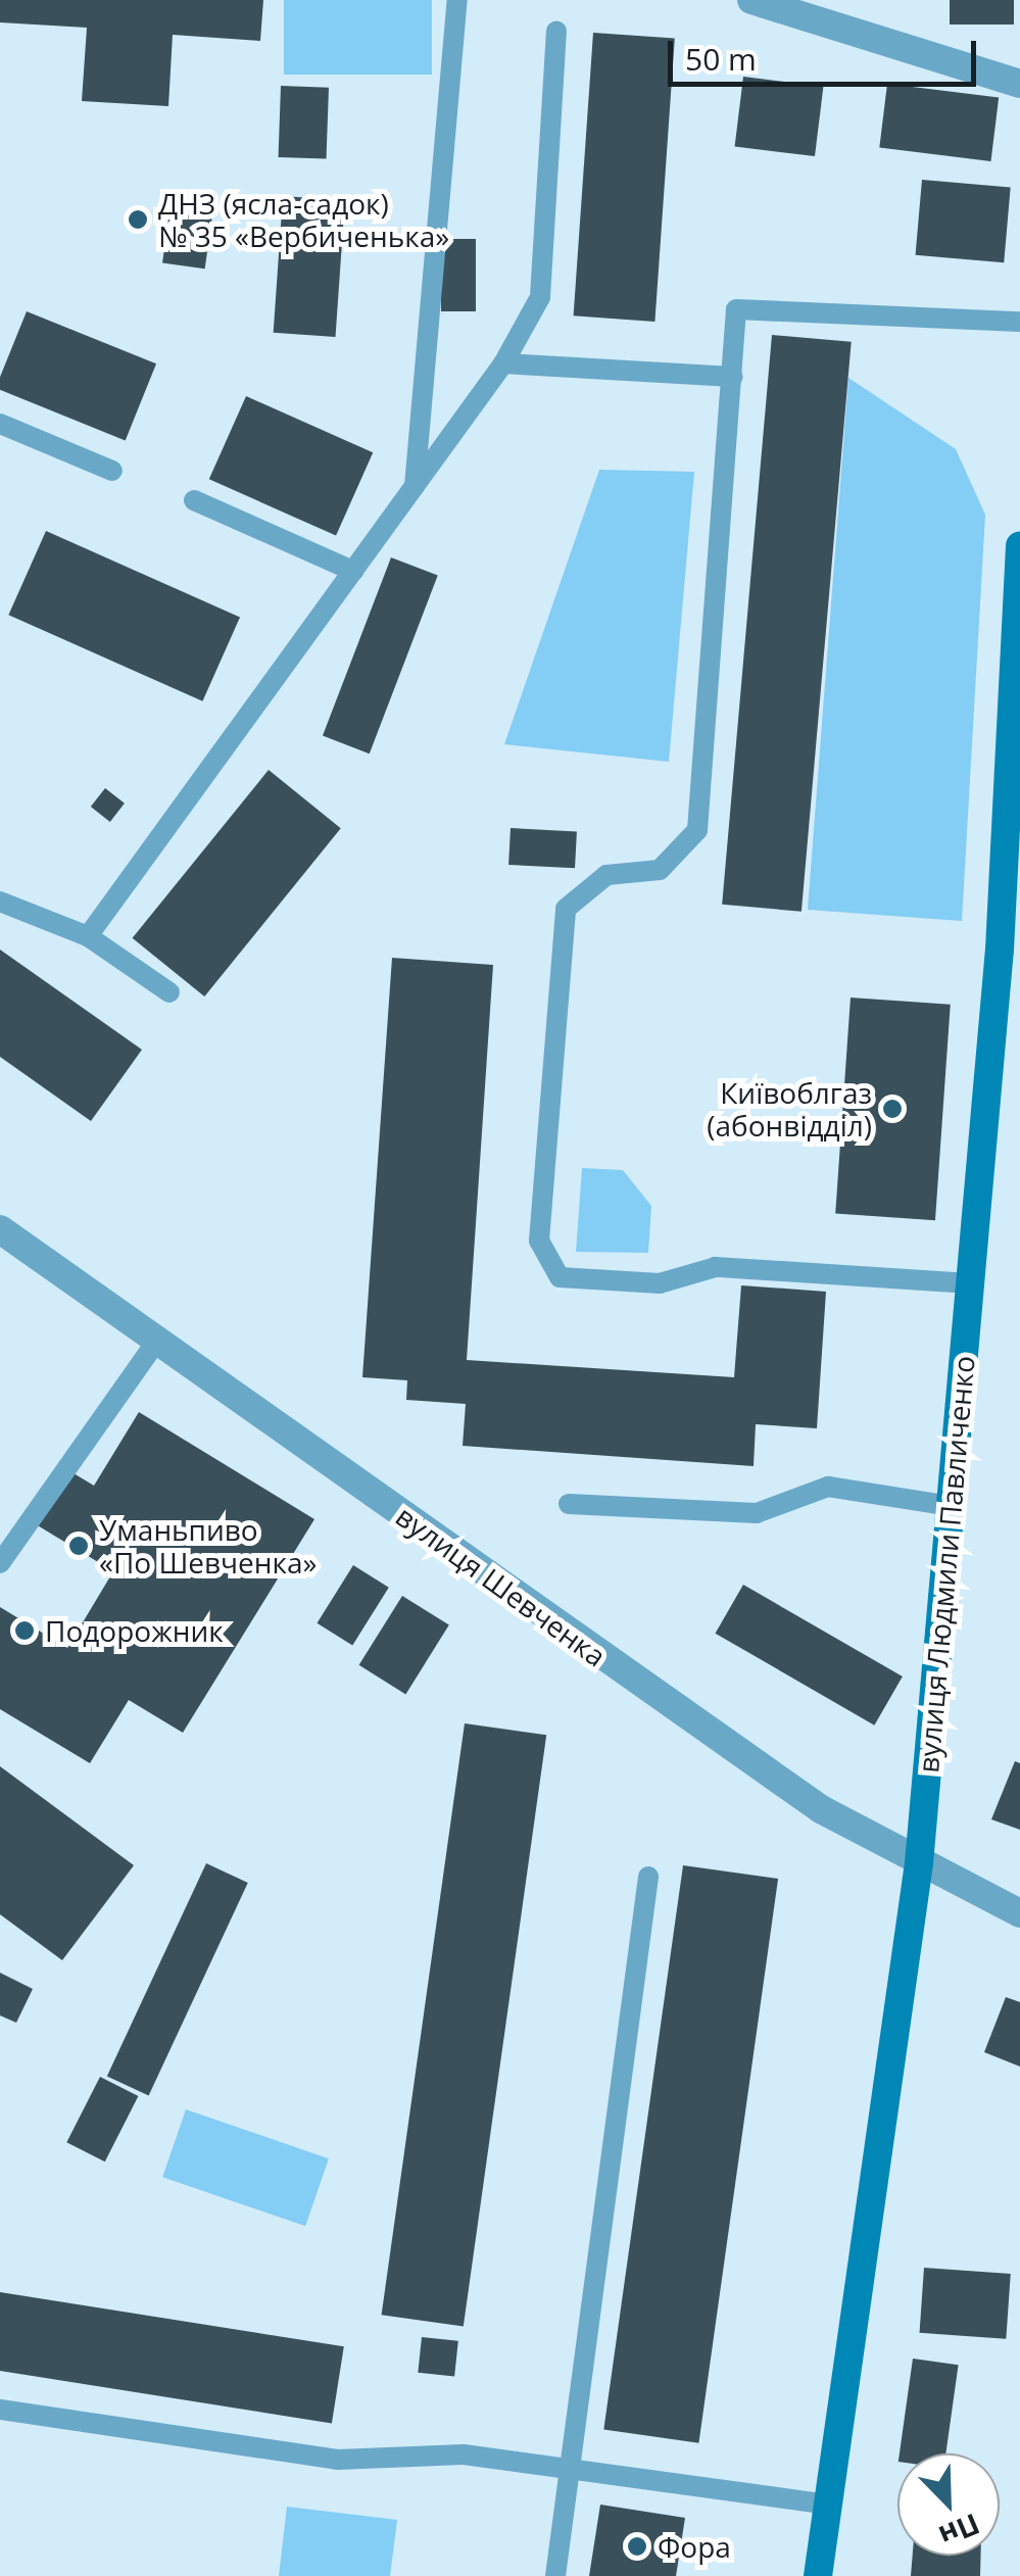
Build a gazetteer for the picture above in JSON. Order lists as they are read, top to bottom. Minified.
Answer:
{"streets":{"main road":["вулиця Людмили Павличенко"],"street":["вулиця Шевченка"]},"crossings":[["вулиця Людмили Павличенко","вулиця Шевченка"]],"places":["ДНЗ (ясла-садок) № 35 «Вербиченька»","Київоблгаз (абонвідділ)","Уманьпиво «По Шевченка»","Подорожник","Фора"],"scale_bar":"50 m","north":"bottom right"}
